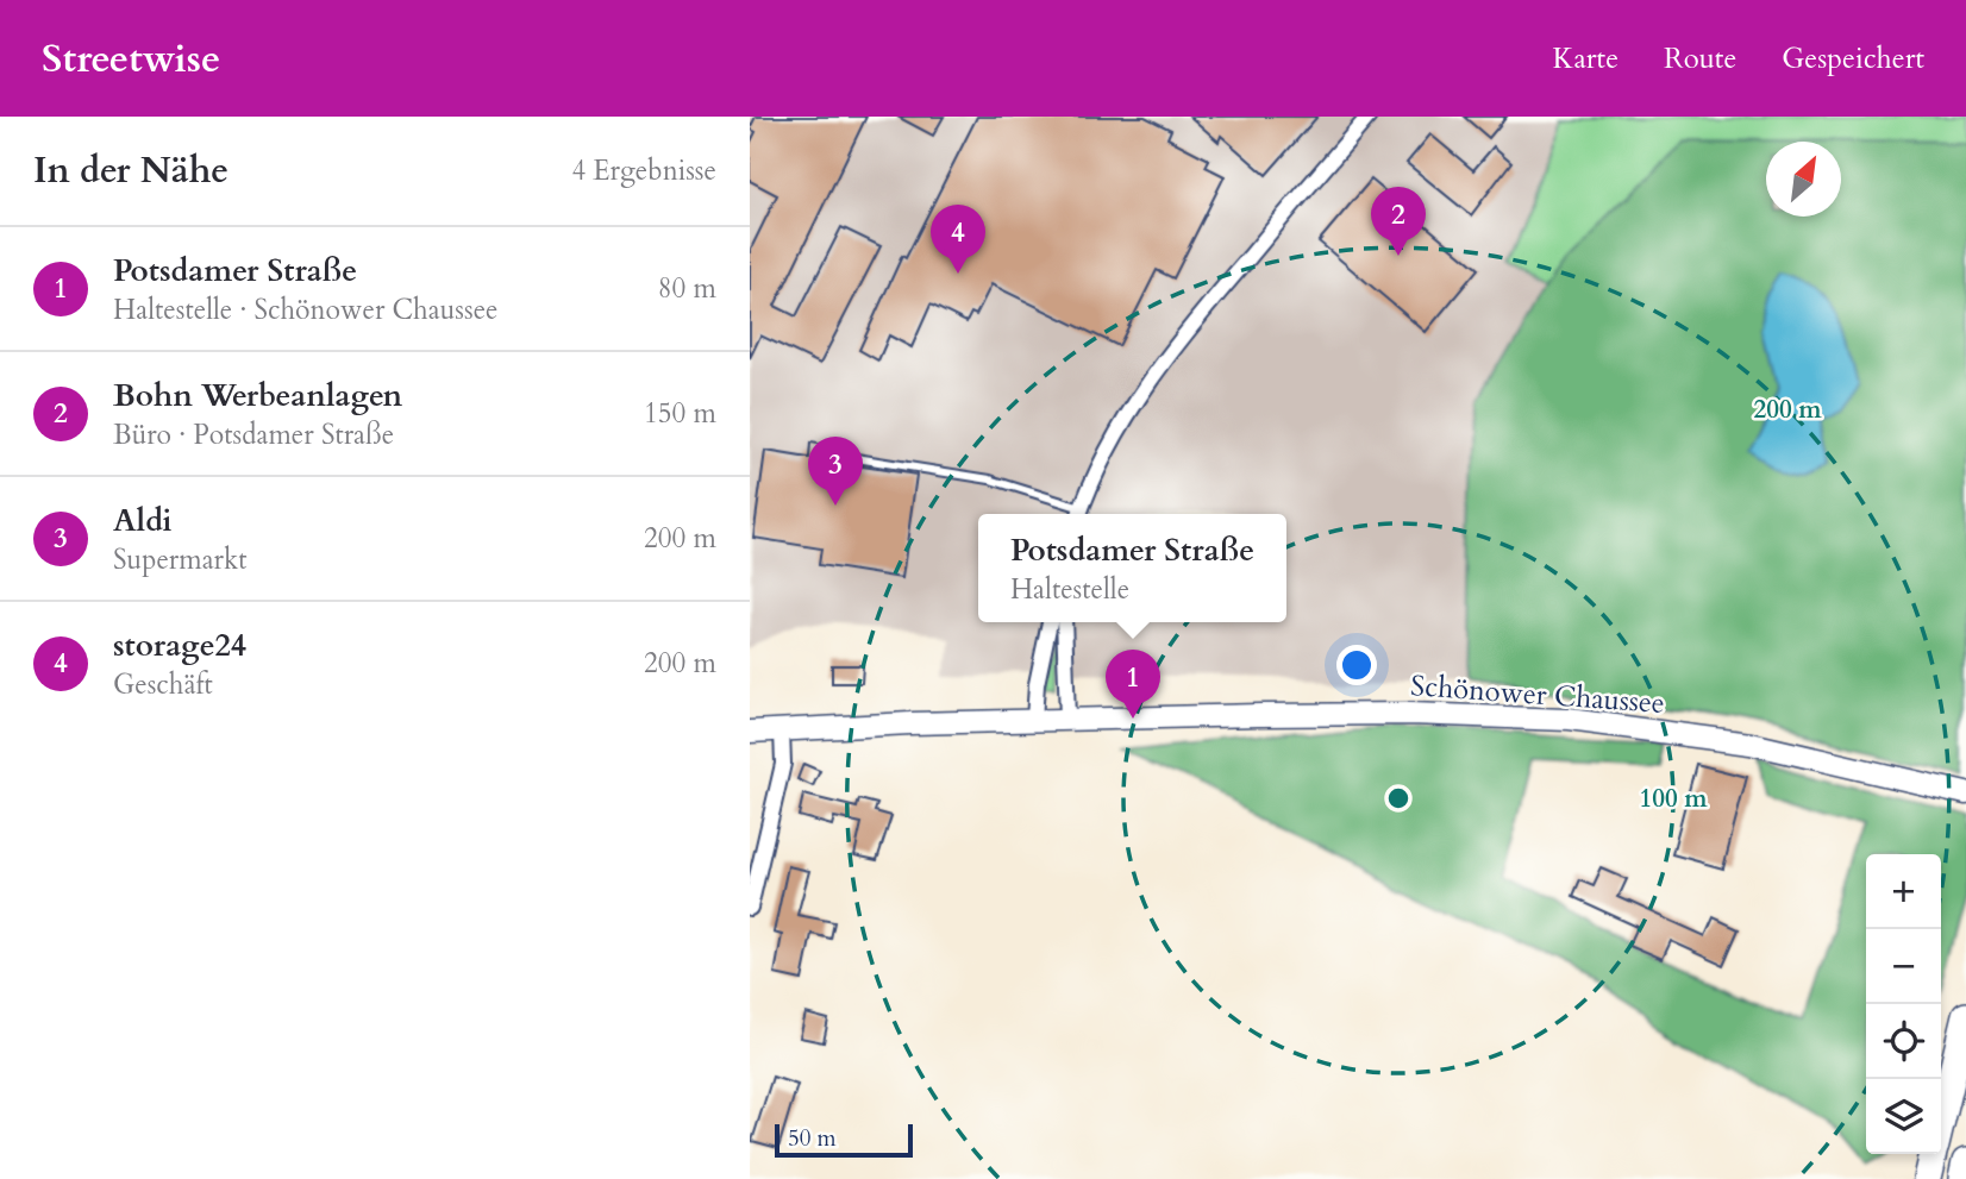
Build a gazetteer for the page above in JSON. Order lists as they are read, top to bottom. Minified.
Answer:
{"streets":{"main road":["Schönower Chaussee"]},"scale_bar":"50 m","north":"top right","page":{"header":"Streetwise","nav":["Karte","Route","Gespeichert"],"heading":["In der Nähe","4 Ergebnisse"],"pins":["2","4","3","1"],"list":[{"mark":"1","name":"Potsdamer Straße","note":"Haltestelle · Schönower Chaussee","value":"80 m"},{"mark":"2","name":"Bohn Werbeanlagen","note":"Büro · Potsdamer Straße","value":"150 m"},{"mark":"3","name":"Aldi","note":"Supermarkt","value":"200 m"},{"mark":"4","name":"storage24","note":"Geschäft","value":"200 m"}],"popup":["Potsdamer Straße","Haltestelle"],"map_buttons":["+","−"],"scale":"50 m"},"rings":["200 m","100 m"]}
